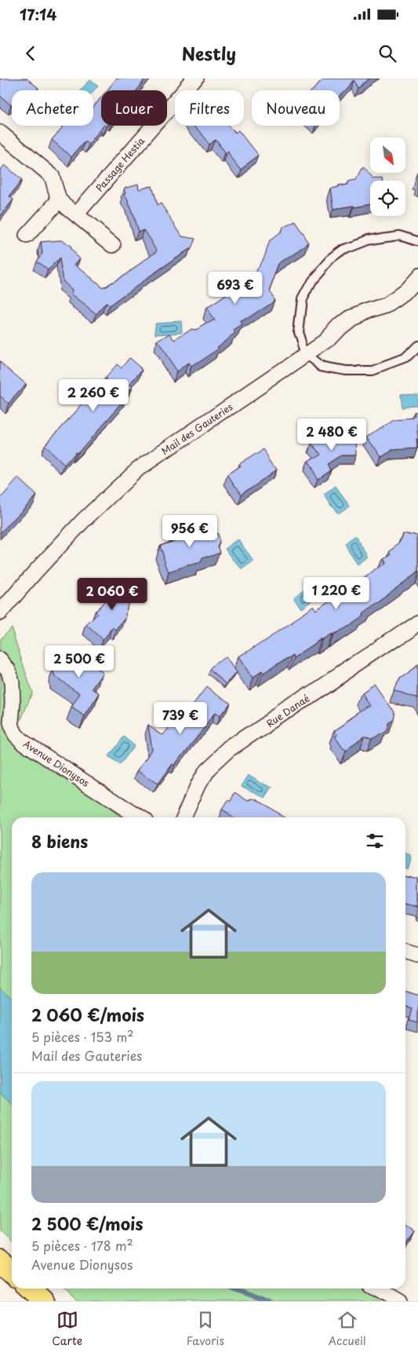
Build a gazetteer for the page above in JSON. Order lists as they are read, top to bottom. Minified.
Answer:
{"streets":{"street":["Passage Hestia","Mail des Gauteries","Rue Danaé","Avenue Dionysos"]},"north":"bottom right","page":{"status":"17:14","header":"Nestly","chip":["Acheter","Louer","Filtres","Nouveau"],"price":["693 €","2 260 €","2 480 €","956 €","1 220 €","2 060 €","2 500 €","739 €"],"heading":"8 biens","list":[{"name":"2 060 €/mois","note":"5 pièces · 153 m² · Mail des Gauteries"},{"name":"2 500 €/mois","note":"5 pièces · 178 m² · Avenue Dionysos"}],"tabs":["Carte","Favoris","Accueil"]}}
